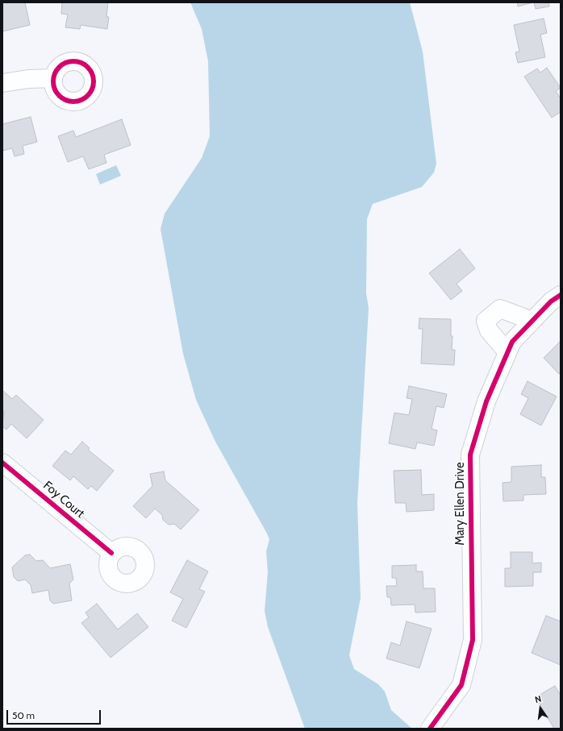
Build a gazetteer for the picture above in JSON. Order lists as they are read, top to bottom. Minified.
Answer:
{"streets":{"street":["Foy Court","Mary Ellen Drive"]},"scale_bar":"50 m","north":"top"}
